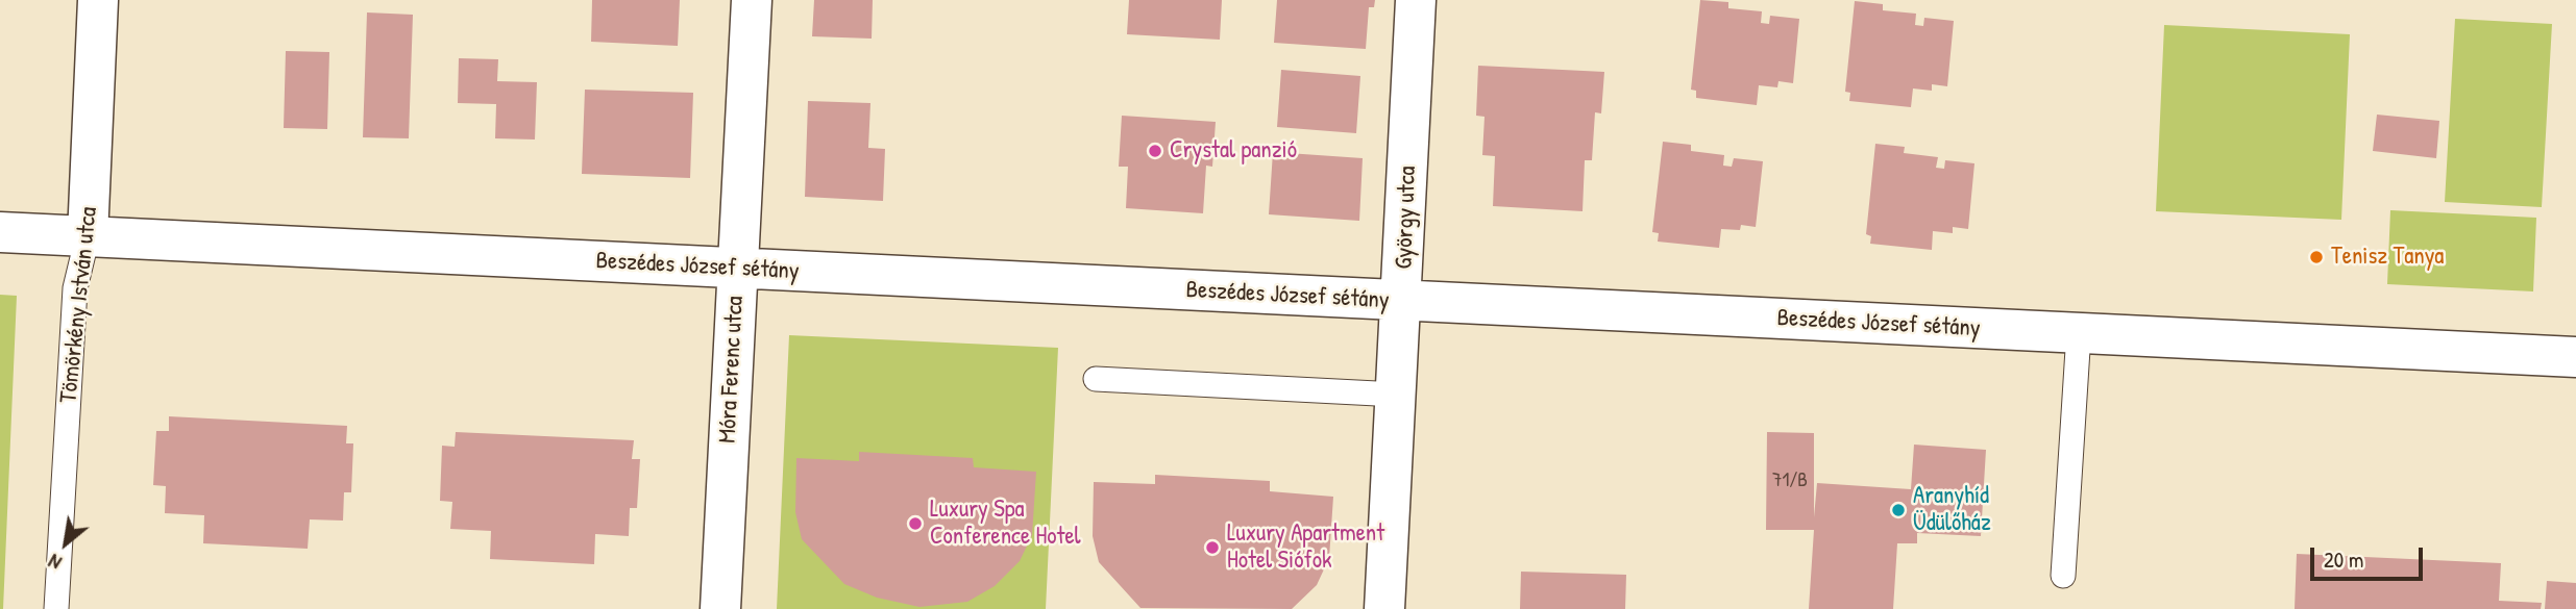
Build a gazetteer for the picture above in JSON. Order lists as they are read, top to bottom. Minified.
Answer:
{"streets":{"street":["György utca","Beszédes József sétány","Tömörkény István utca","Móra Ferenc utca"]},"crossings":[["György utca","Beszédes József sétány"],["Beszédes József sétány","Tömörkény István utca"],["Beszédes József sétány","Móra Ferenc utca"]],"places":["Crystal panzió","Tenisz Tanya","Aranyhíd Üdülőház","Luxury Spa Conference Hotel","Luxury Apartment Hotel Siófok"],"house_numbers":["71/B"],"scale_bar":"20 m","north":"bottom left"}
